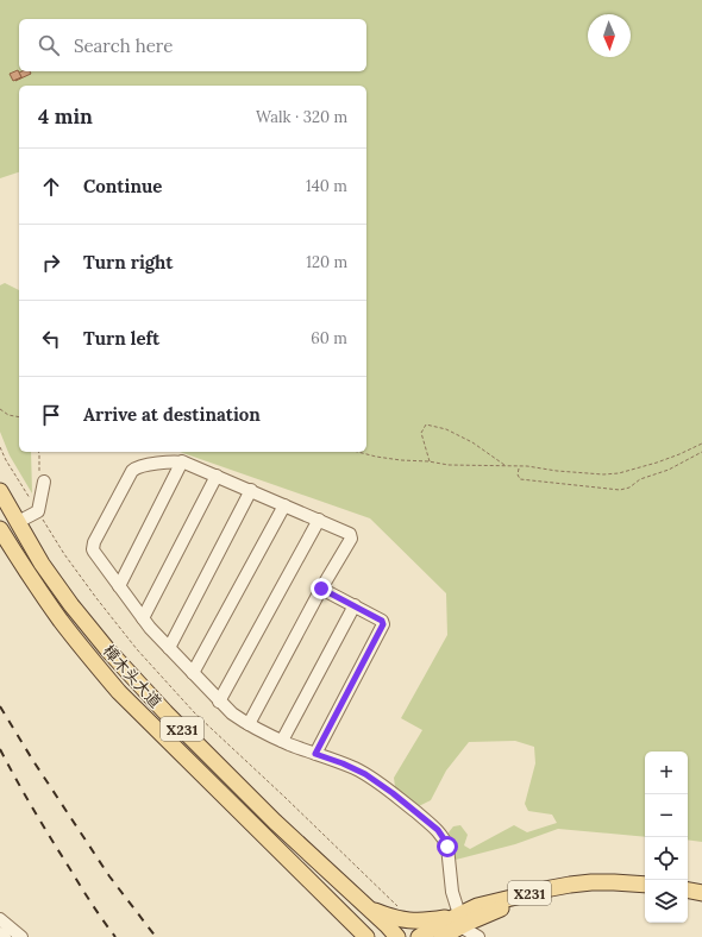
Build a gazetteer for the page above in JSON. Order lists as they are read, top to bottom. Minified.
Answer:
{"streets":{"main road":["樟木头大道","X231"]},"north":"bottom","page":{"search":"Search here","heading":["4 min","Walk · 320 m"],"list":[["Continue","140 m"],["Turn right","120 m"],["Turn left","60 m"],"Arrive at destination"],"map_buttons":["+","−"]}}
